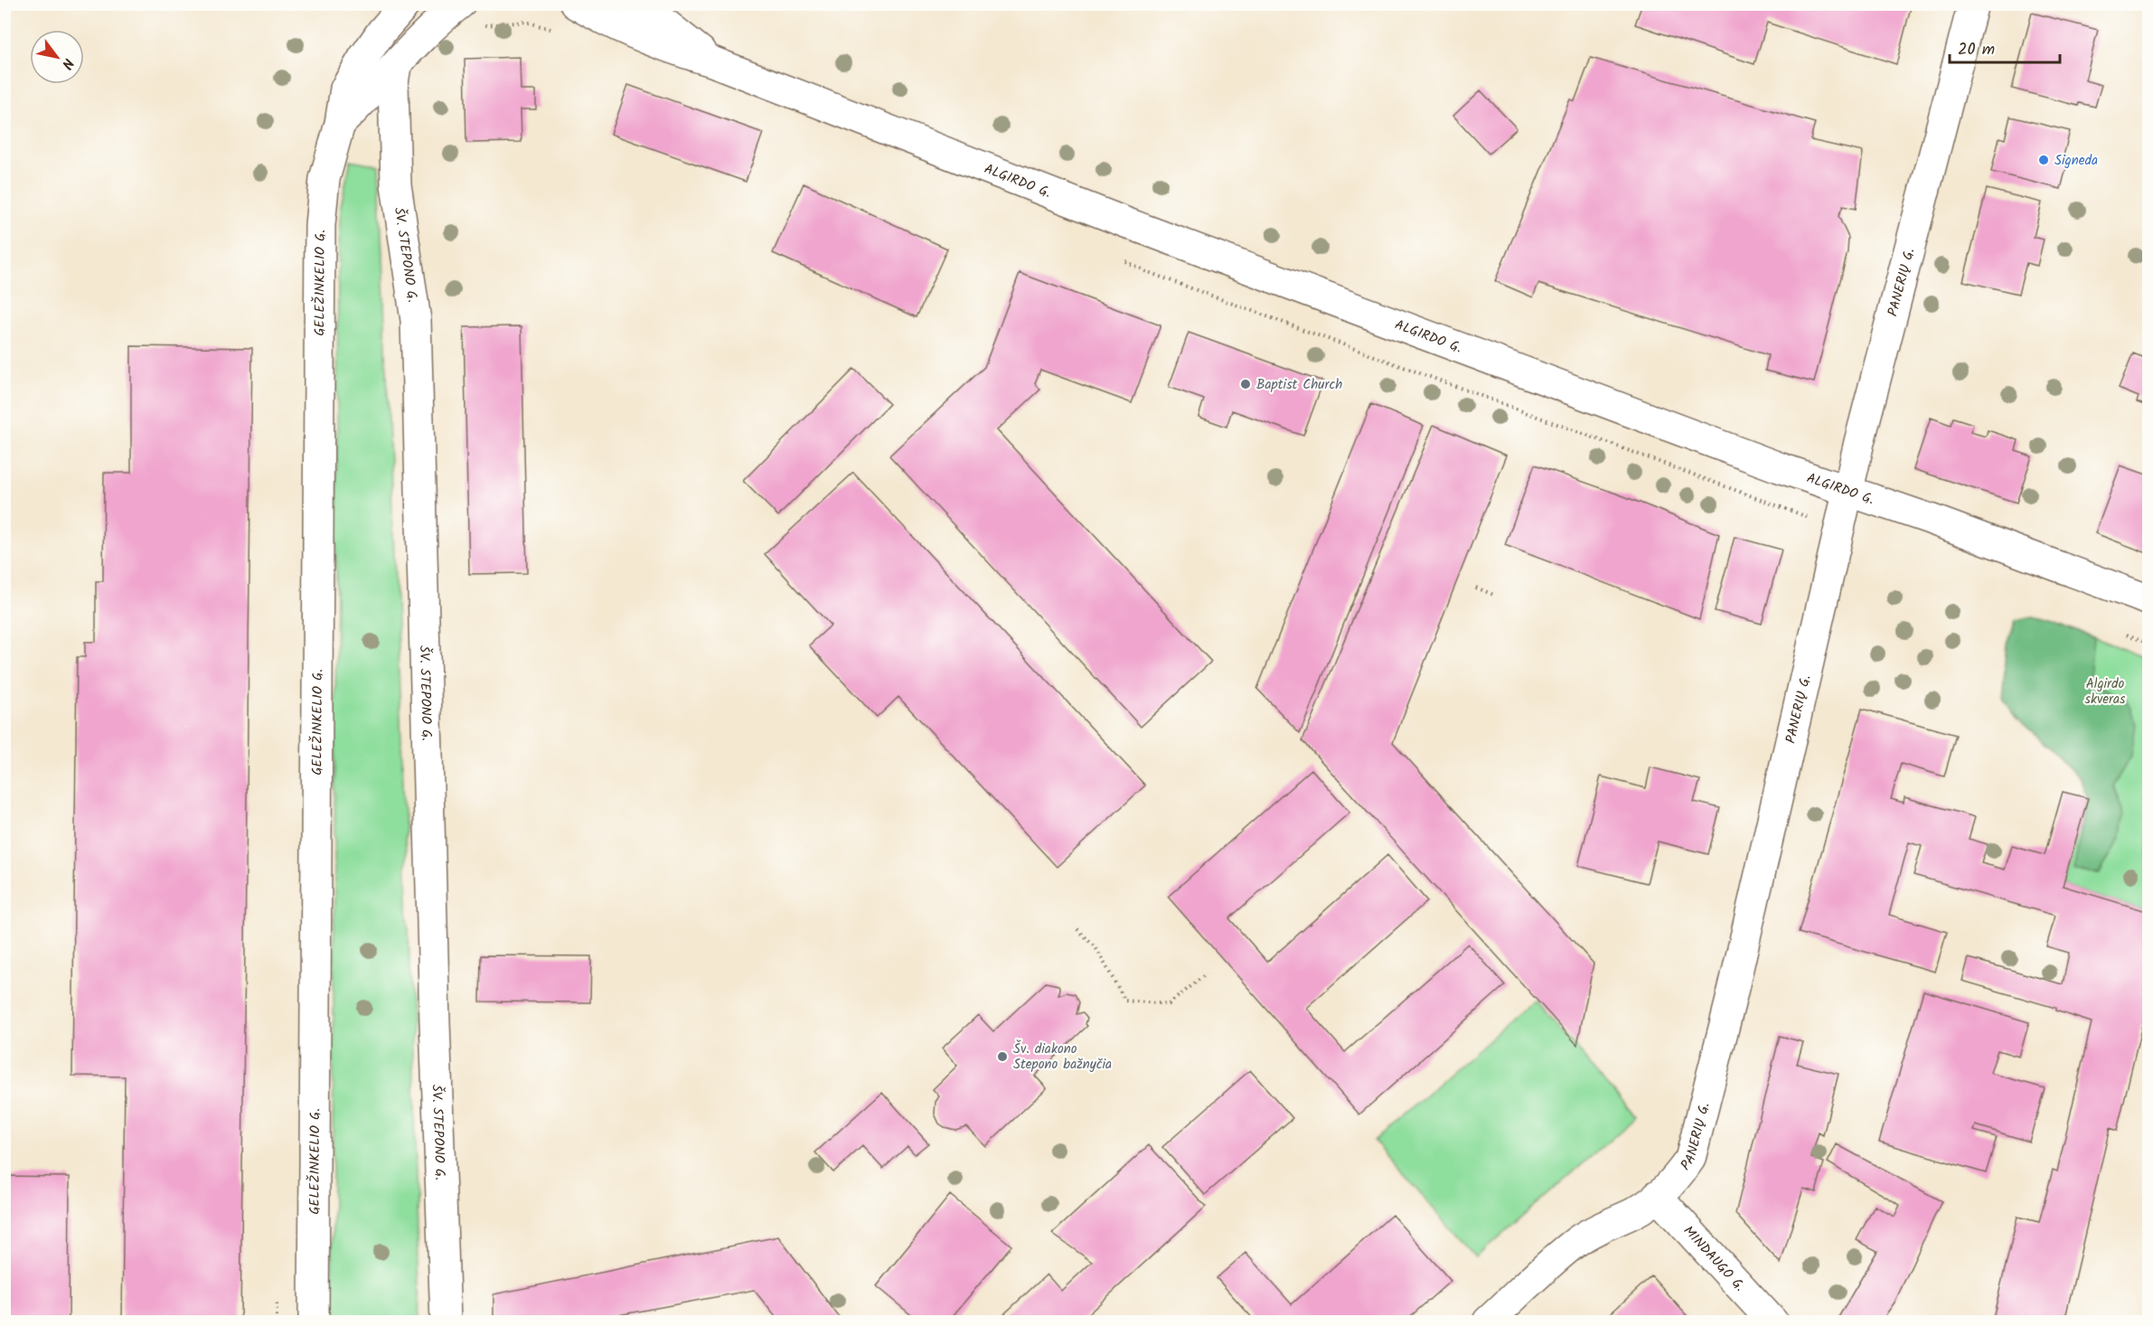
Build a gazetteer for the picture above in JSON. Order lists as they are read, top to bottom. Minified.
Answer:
{"streets":{"street":["ALGIRDO G.","ŠV. STEPONO G.","GELEŽINKELIO G.","PANERIŲ G.","MINDAUGO G."]},"crossings":[["ALGIRDO G.","PANERIŲ G."],["PANERIŲ G.","MINDAUGO G."]],"parks":["Algirdo skveras"],"places":["Signeda","Baptist Church","Šv. diakono Stepono bažnyčia"],"scale_bar":"20 m","north":"bottom right"}
